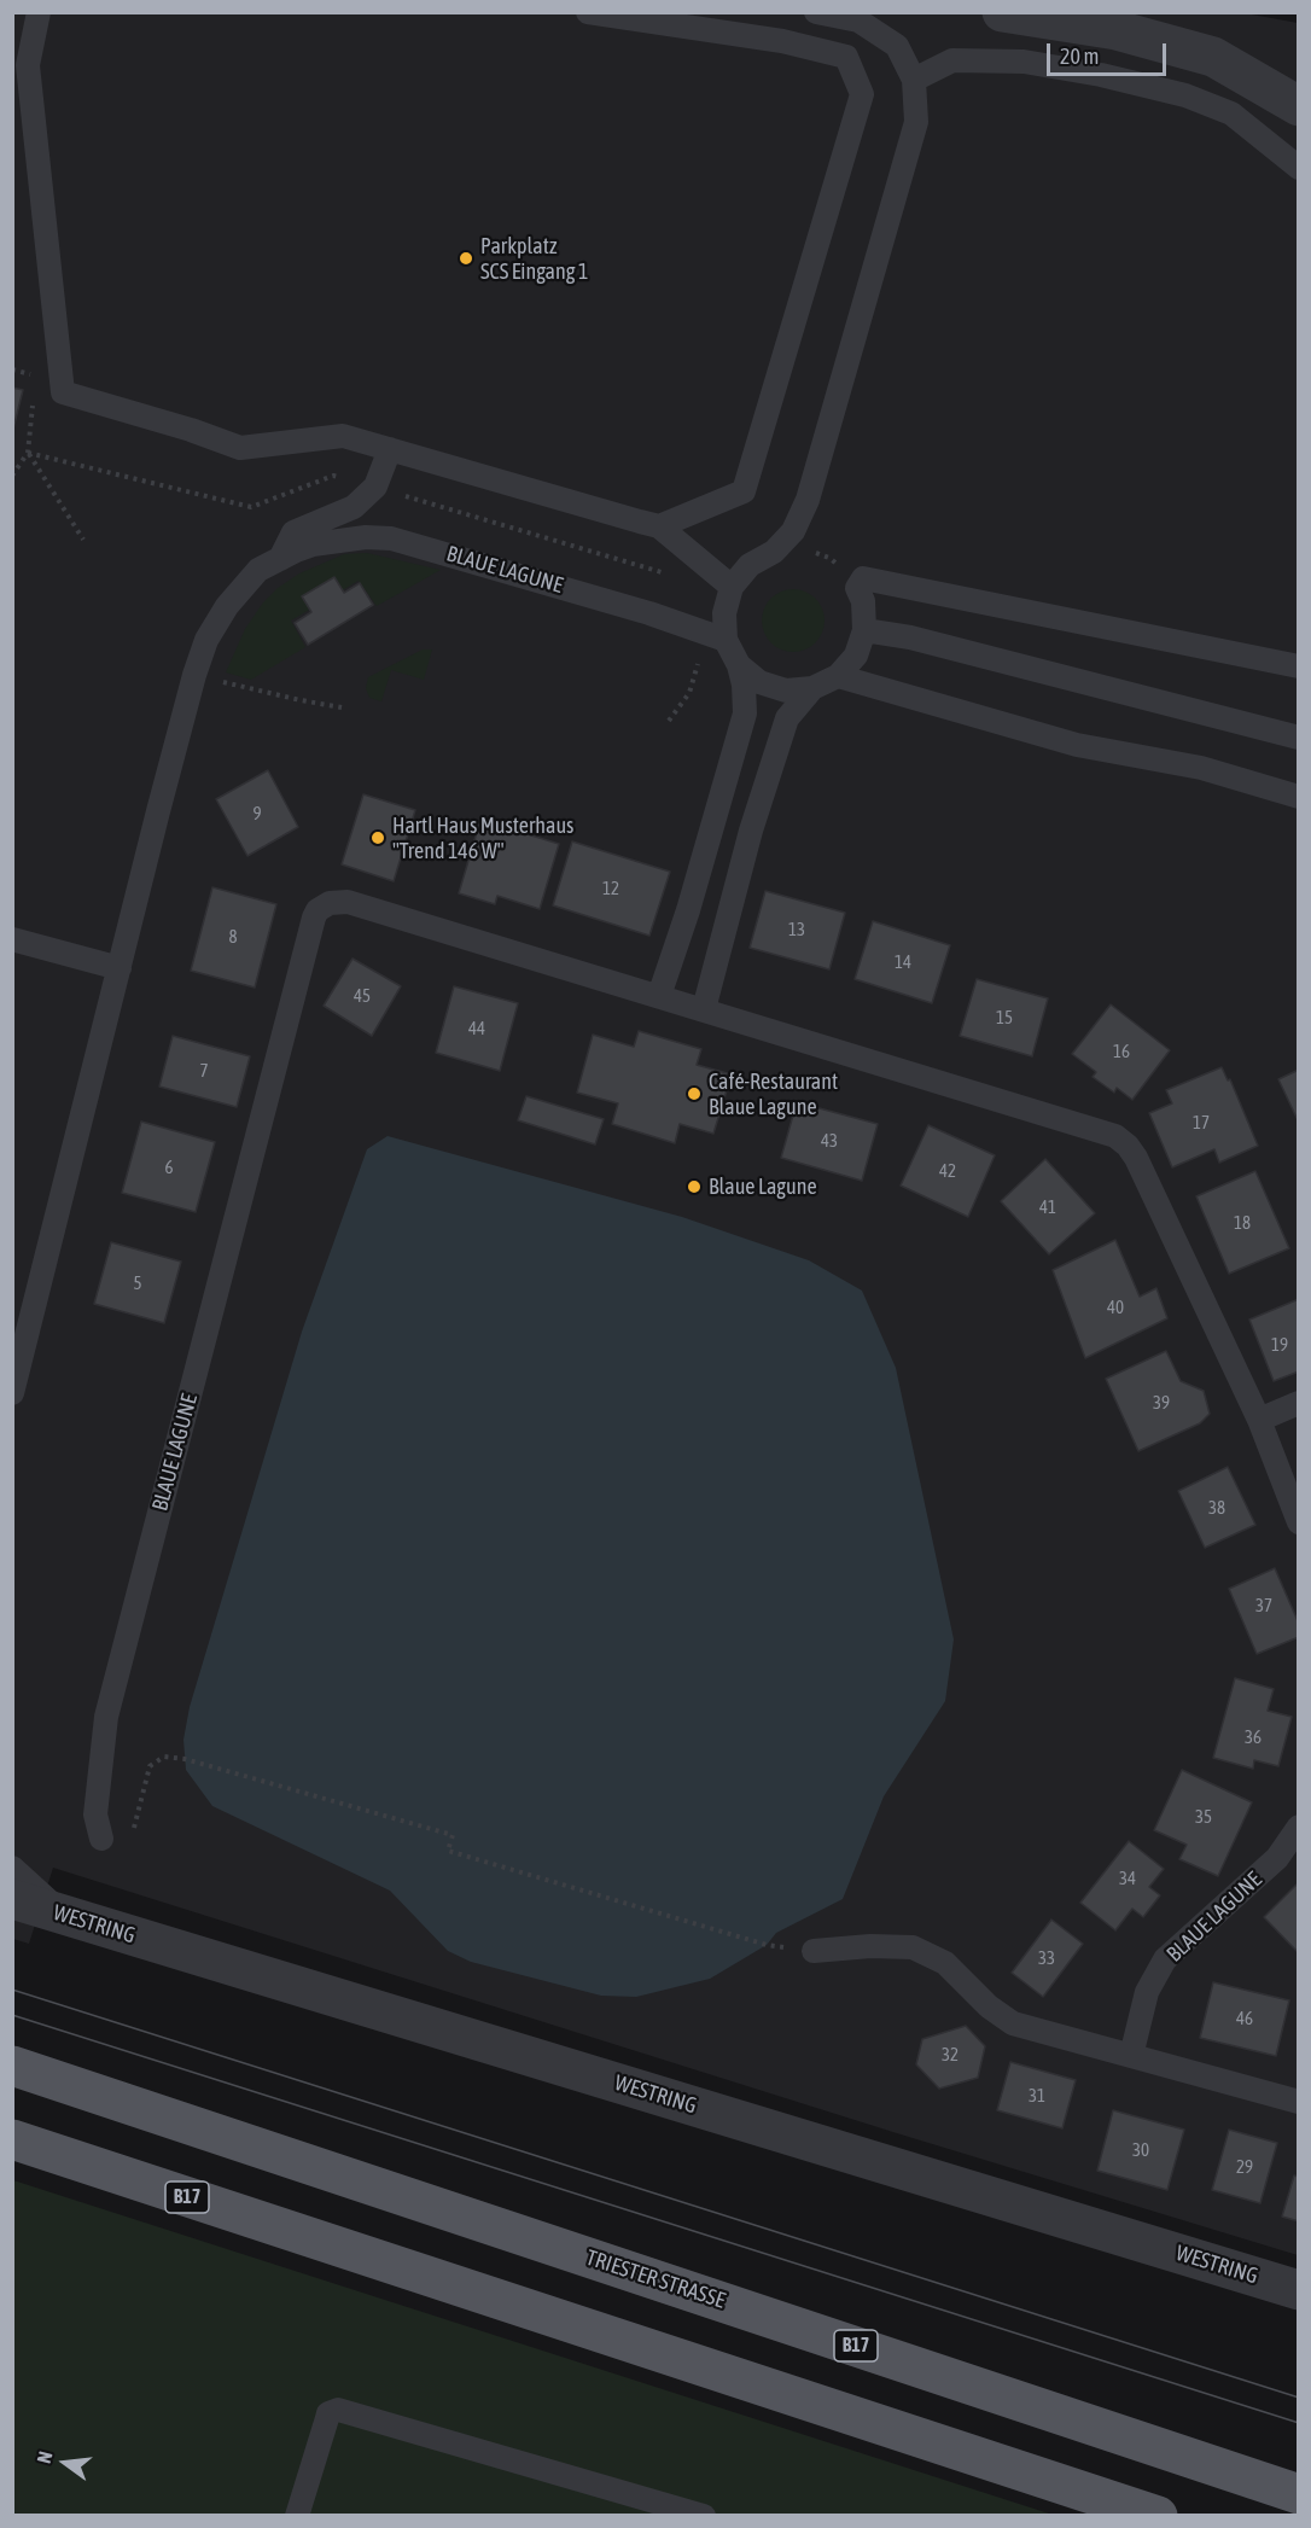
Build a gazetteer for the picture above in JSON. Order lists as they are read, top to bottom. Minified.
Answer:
{"streets":{"main road":["B17","TRIESTER STRASSE"],"street":["WESTRING"],"lane":["BLAUE LAGUNE"]},"places":["Parkplatz SCS Eingang 1","Hartl Haus Musterhaus \"Trend 146 W\"","Café-Restaurant Blaue Lagune","Blaue Lagune"],"house_numbers":["9","12","13","8","14","45","15","44","16","7","17","43","6","42","41","18","5","40","19","39","38","37","36","35","34","33","46","32","31","30","29"],"scale_bar":"20 m","north":"left"}
